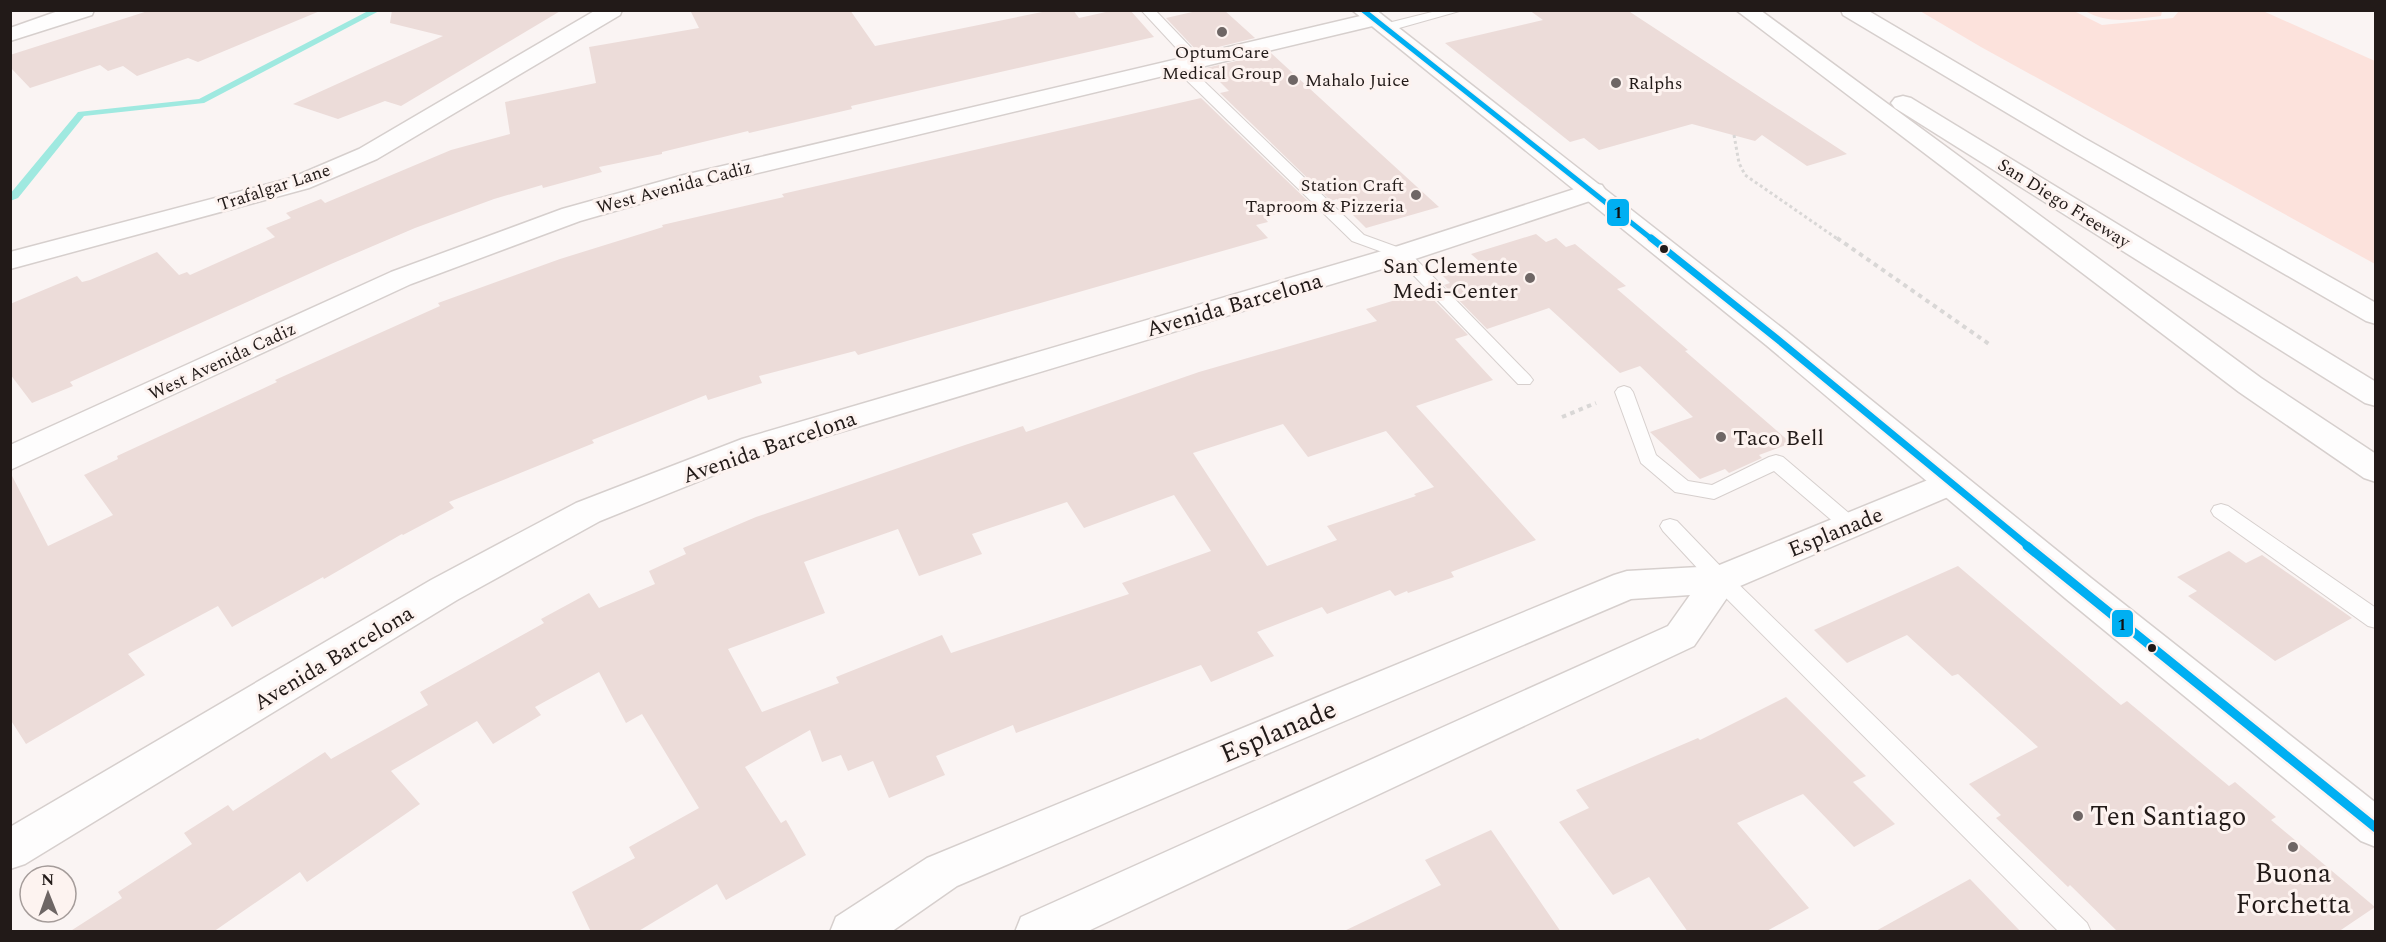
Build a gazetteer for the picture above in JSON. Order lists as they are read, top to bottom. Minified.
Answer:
{"streets":{"main road":["Trafalgar Lane","West Avenida Cadiz","San Diego Freeway","Avenida Barcelona","Esplanade"]},"places":["OptumCare Medical Group","Mahalo Juice","Ralphs","Station Craft Taproom & Pizzeria","San Clemente Medi-Center","Taco Bell","Ten Santiago","Buona Forchetta"],"lines":["transit line 1"],"north":"top"}
